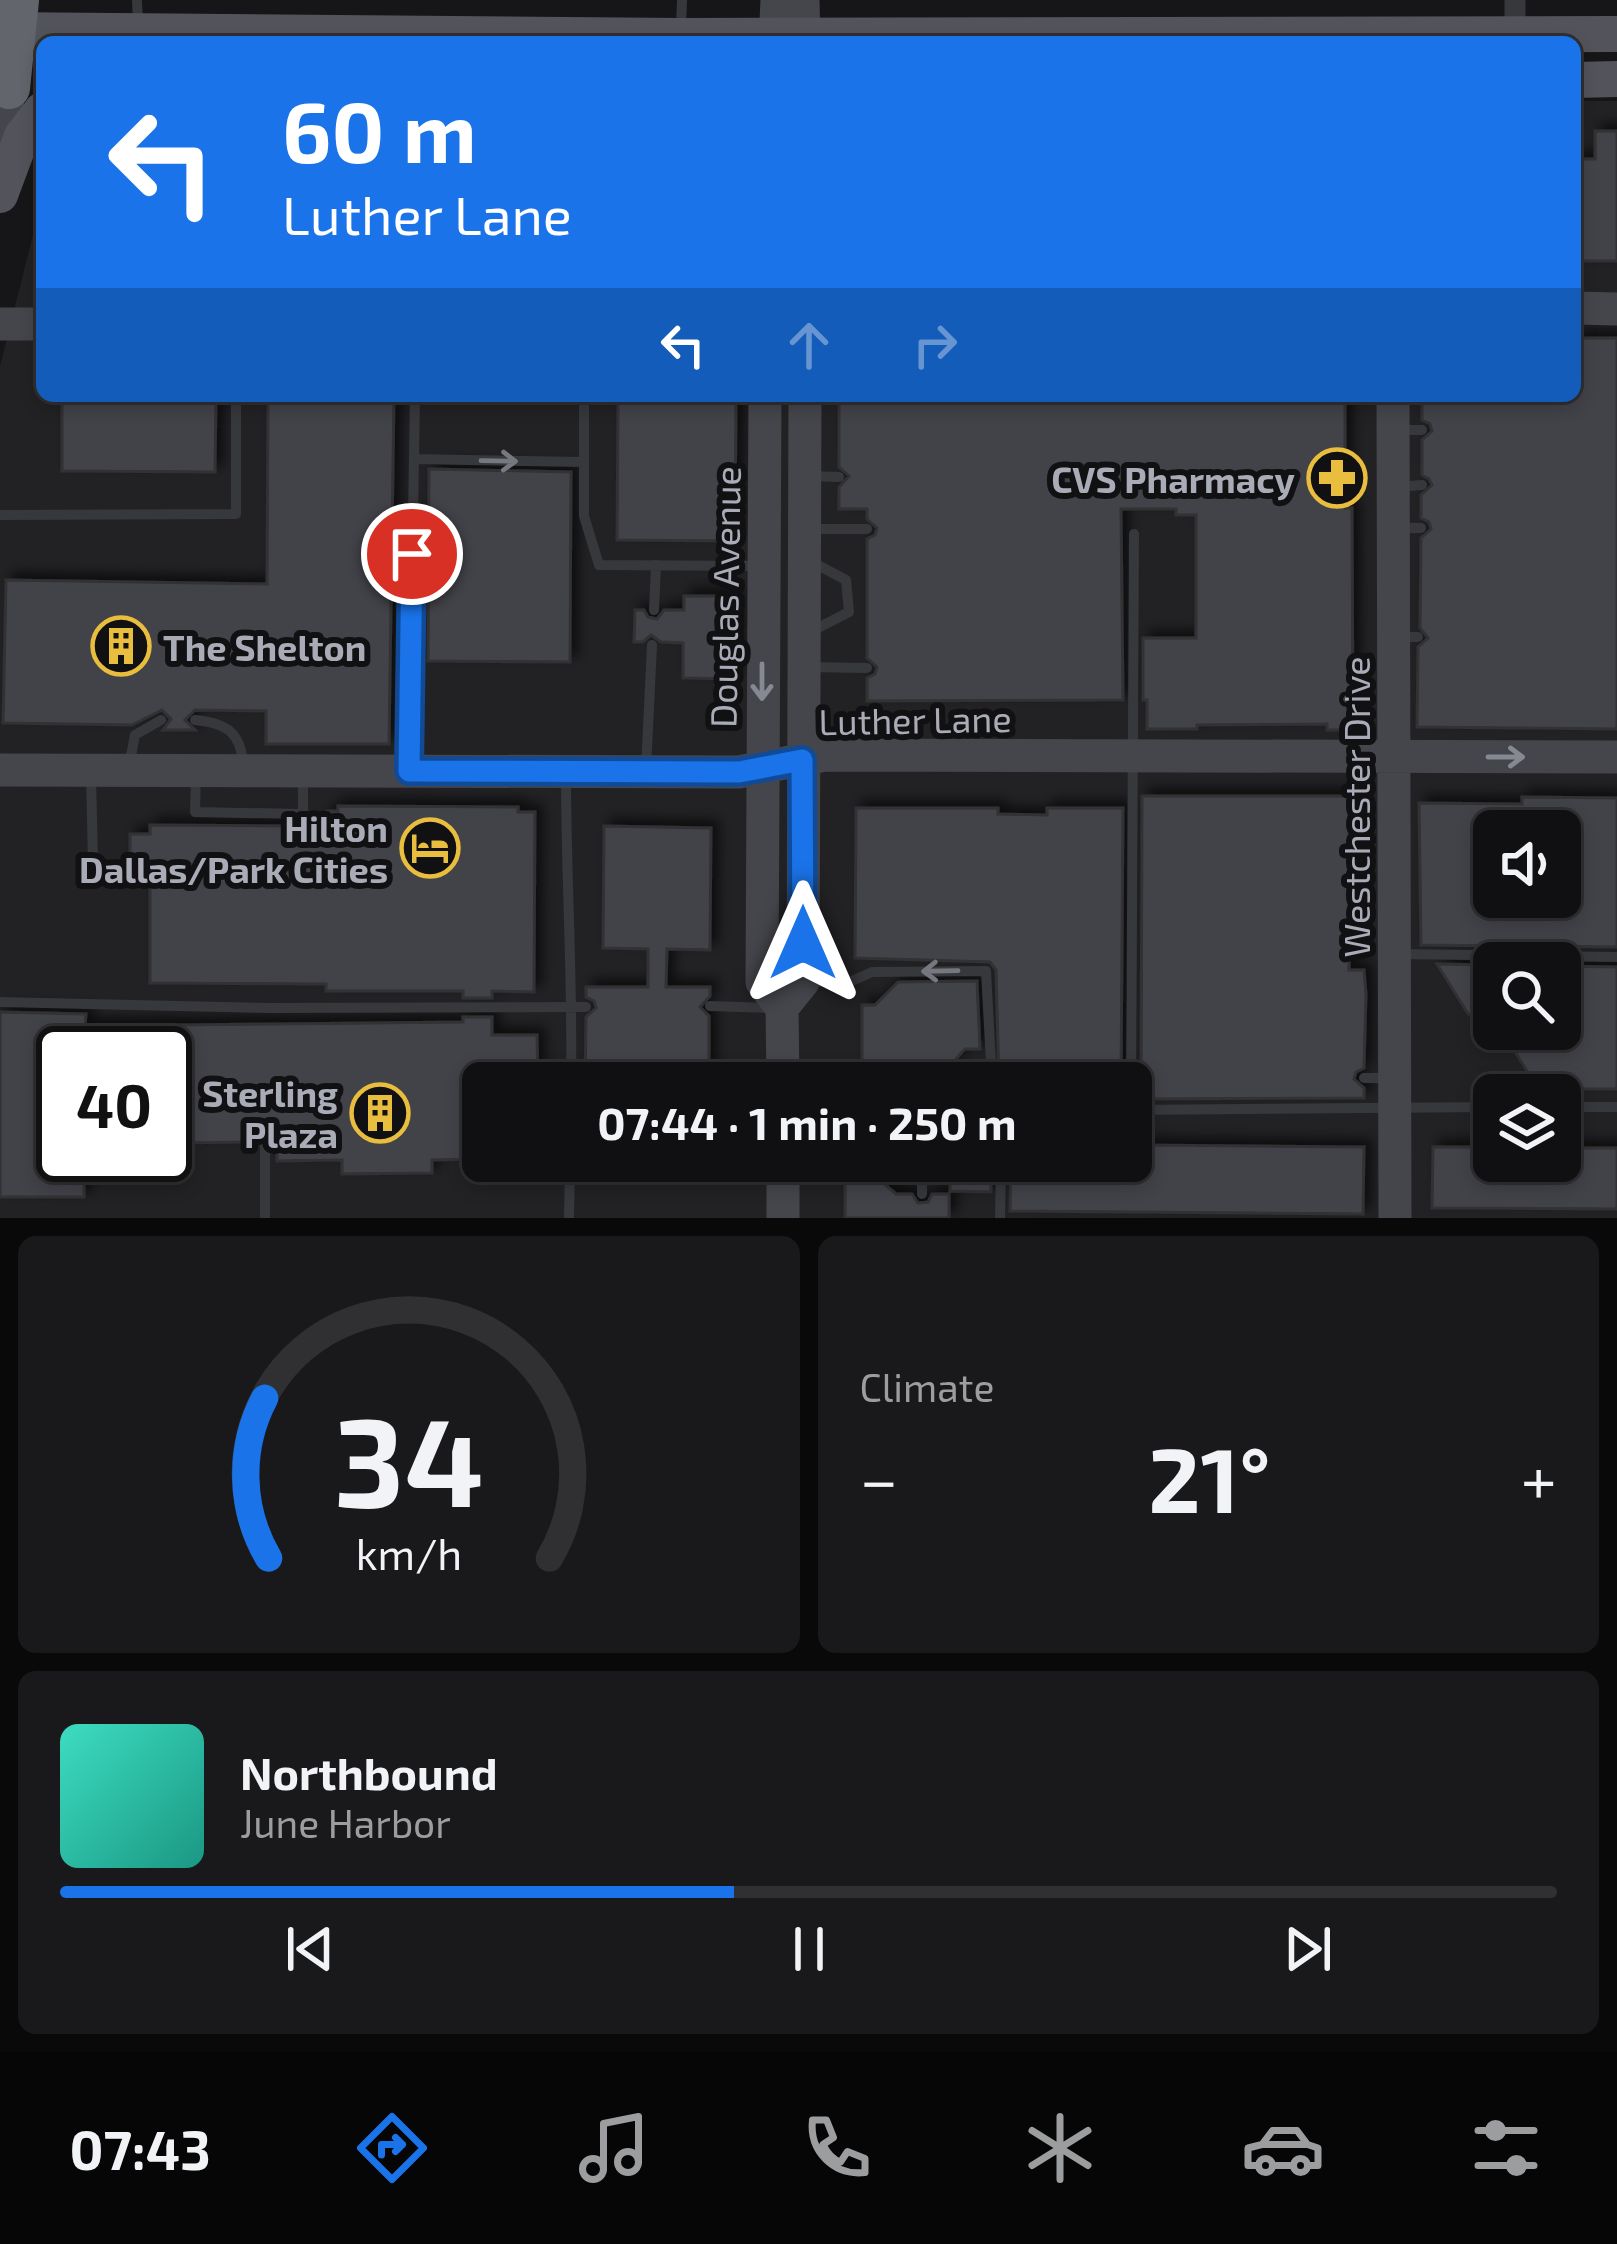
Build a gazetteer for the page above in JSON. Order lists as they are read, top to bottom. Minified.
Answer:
{"streets":{"street":["Douglas Avenue","Luther Lane","Westchester Drive"]},"crossings":[["Douglas Avenue","Luther Lane"],["Luther Lane","Westchester Drive"]],"places":{"pharmacy":["CVS Pharmacy"],"building":["The Shelton","Sterling Plaza"],"hotel":["Hilton Dallas/Park Cities"]},"page":{"turn":["60 m","Luther Lane"],"limit":"40","trip":"07:44 · 1 min · 250 m","tile":"Climate","heat":["−","21°","+"],"song":["Northbound","June Harbor"],"tabs":"07:43","gauge":["34","km/h"]}}
